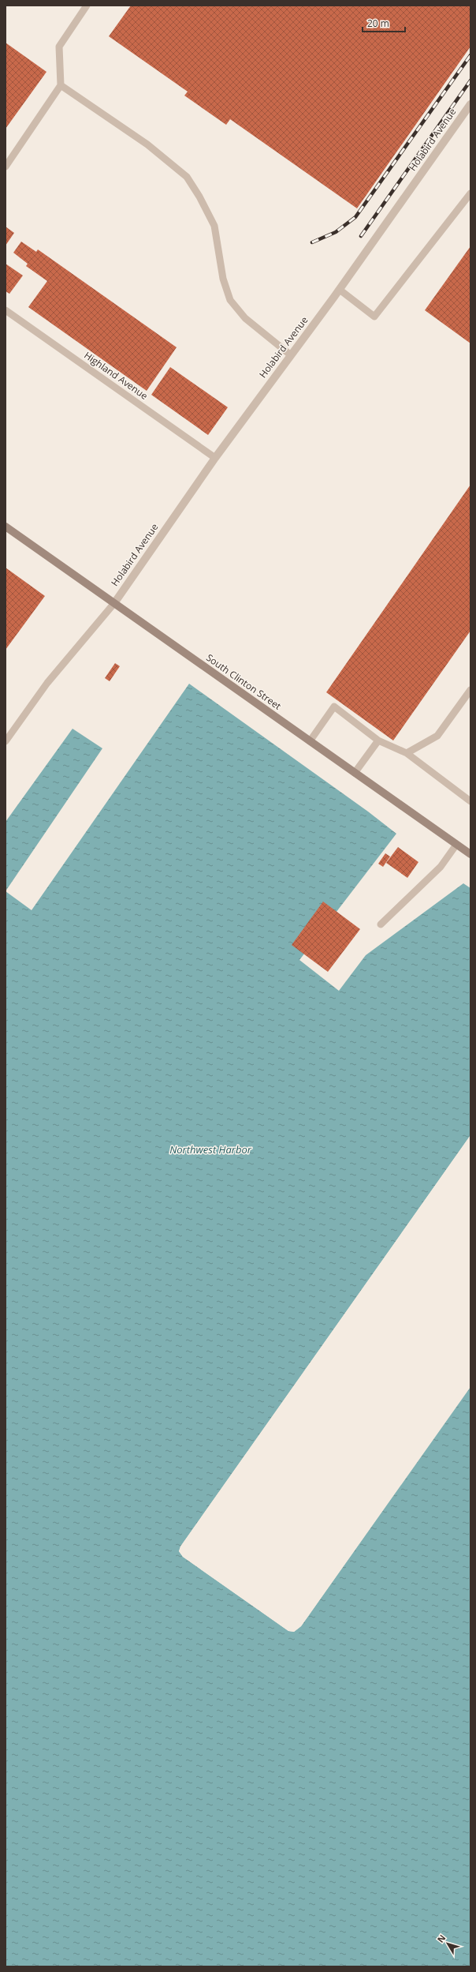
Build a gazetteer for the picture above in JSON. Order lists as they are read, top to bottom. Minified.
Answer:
{"streets":{"main road":["South Clinton Street"],"street":["Holabird Avenue"],"lane":["Highland Avenue"]},"crossings":[["Holabird Avenue","Highland Avenue"],["Holabird Avenue","South Clinton Street"]],"water":["Northwest Harbor"],"scale_bar":"20 m","north":"top left"}
